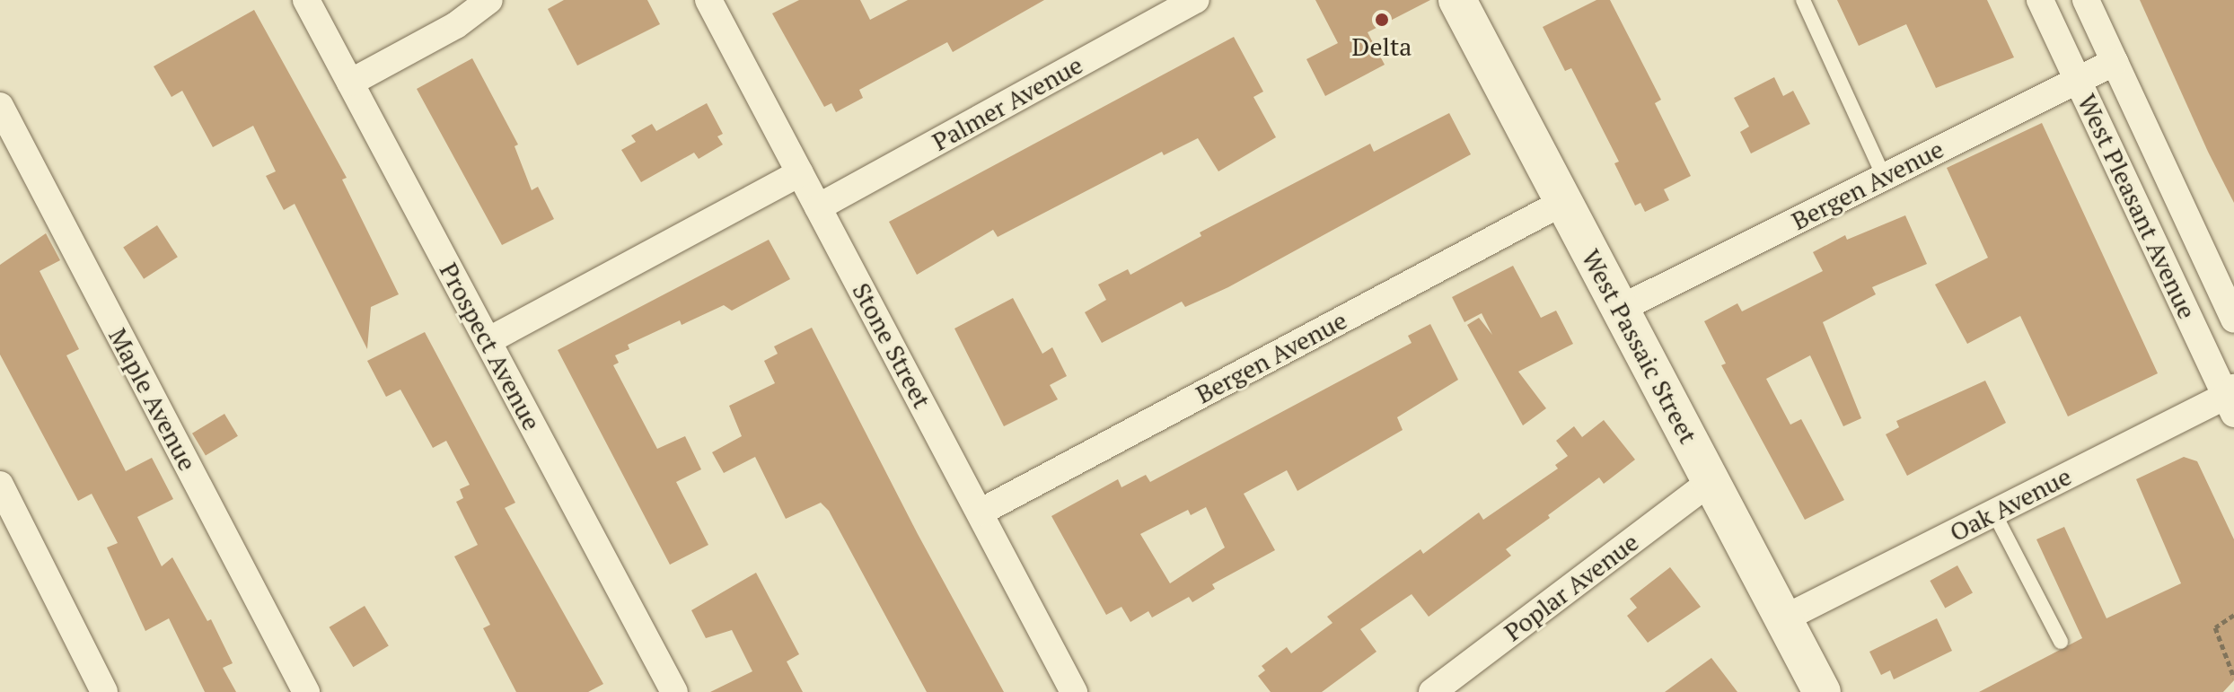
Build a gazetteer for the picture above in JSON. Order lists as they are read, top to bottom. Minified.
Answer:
{"streets":{"main road":["West Passaic Street"],"street":["Palmer Avenue","Bergen Avenue","West Pleasant Avenue","Stone Street","Prospect Avenue","Maple Avenue","Oak Avenue","Poplar Avenue"]},"crossings":[["Palmer Avenue","Stone Street"],["Bergen Avenue","West Pleasant Avenue"],["Bergen Avenue","Stone Street"],["Bergen Avenue","West Passaic Street"],["West Pleasant Avenue","Oak Avenue"],["West Passaic Street","Oak Avenue"],["West Passaic Street","Poplar Avenue"]],"places":["Delta"]}
